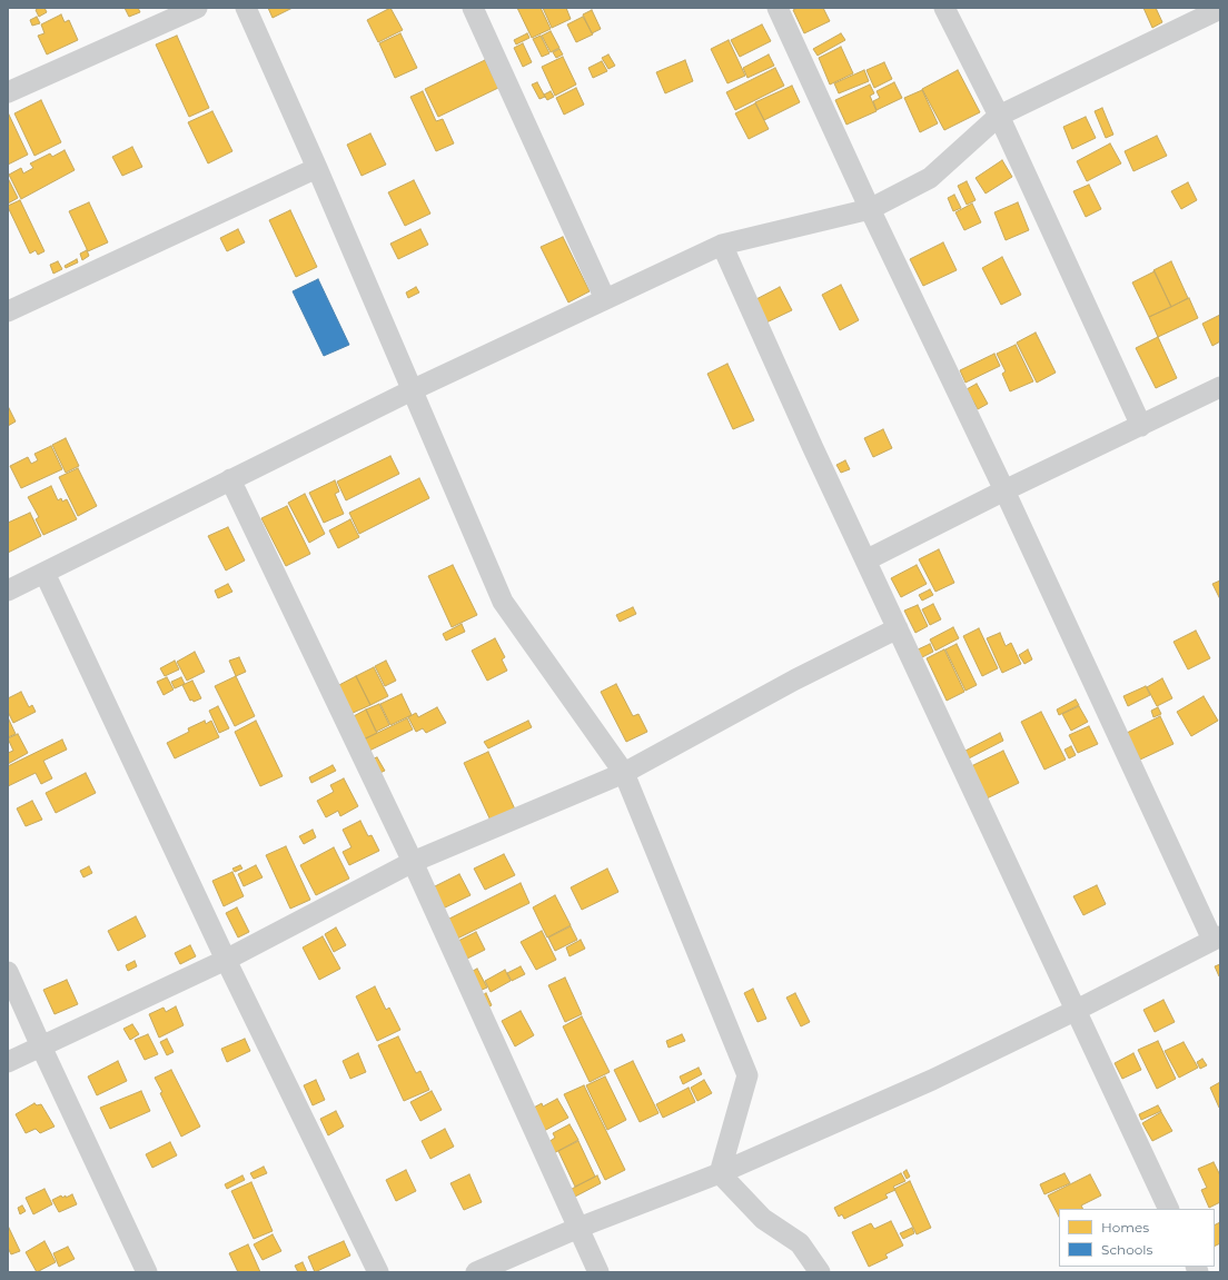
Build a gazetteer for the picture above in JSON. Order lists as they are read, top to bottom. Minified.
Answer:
{"legend":["Homes","Schools"]}
